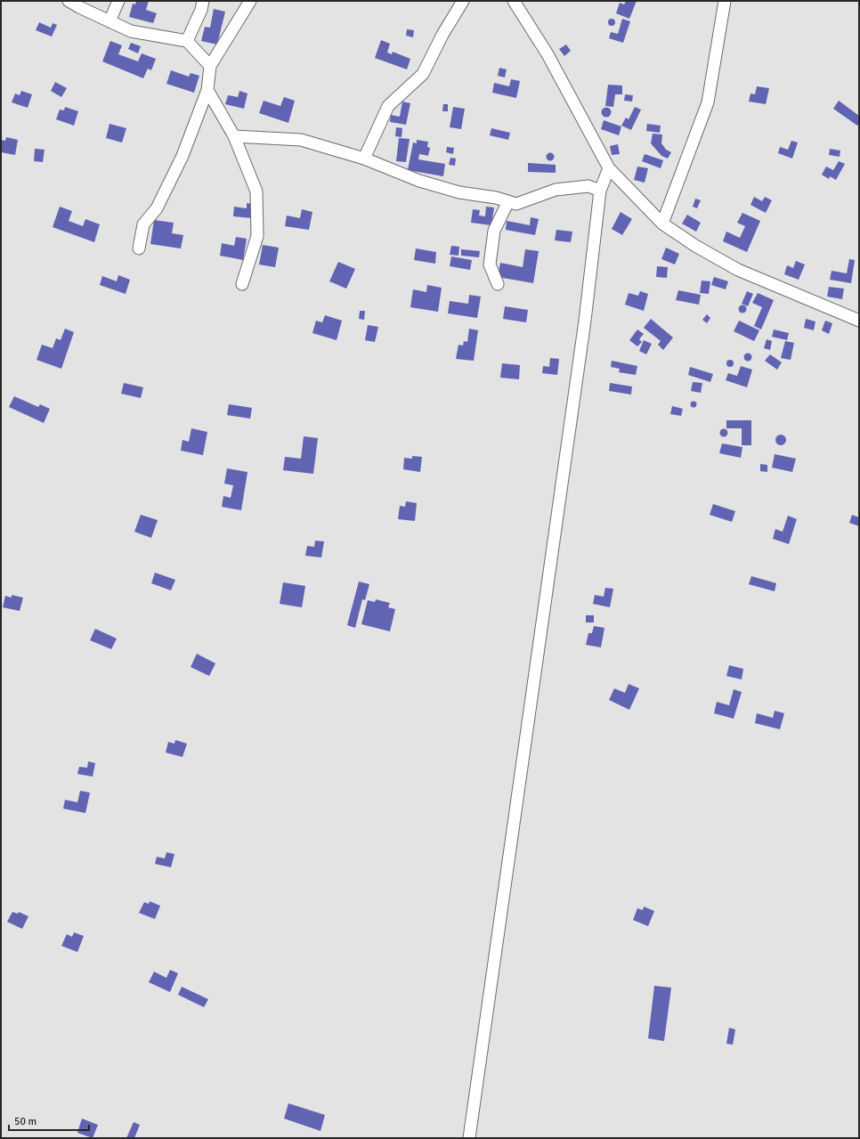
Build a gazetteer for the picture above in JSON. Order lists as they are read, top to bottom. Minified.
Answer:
{"scale_bar":"50 m"}
